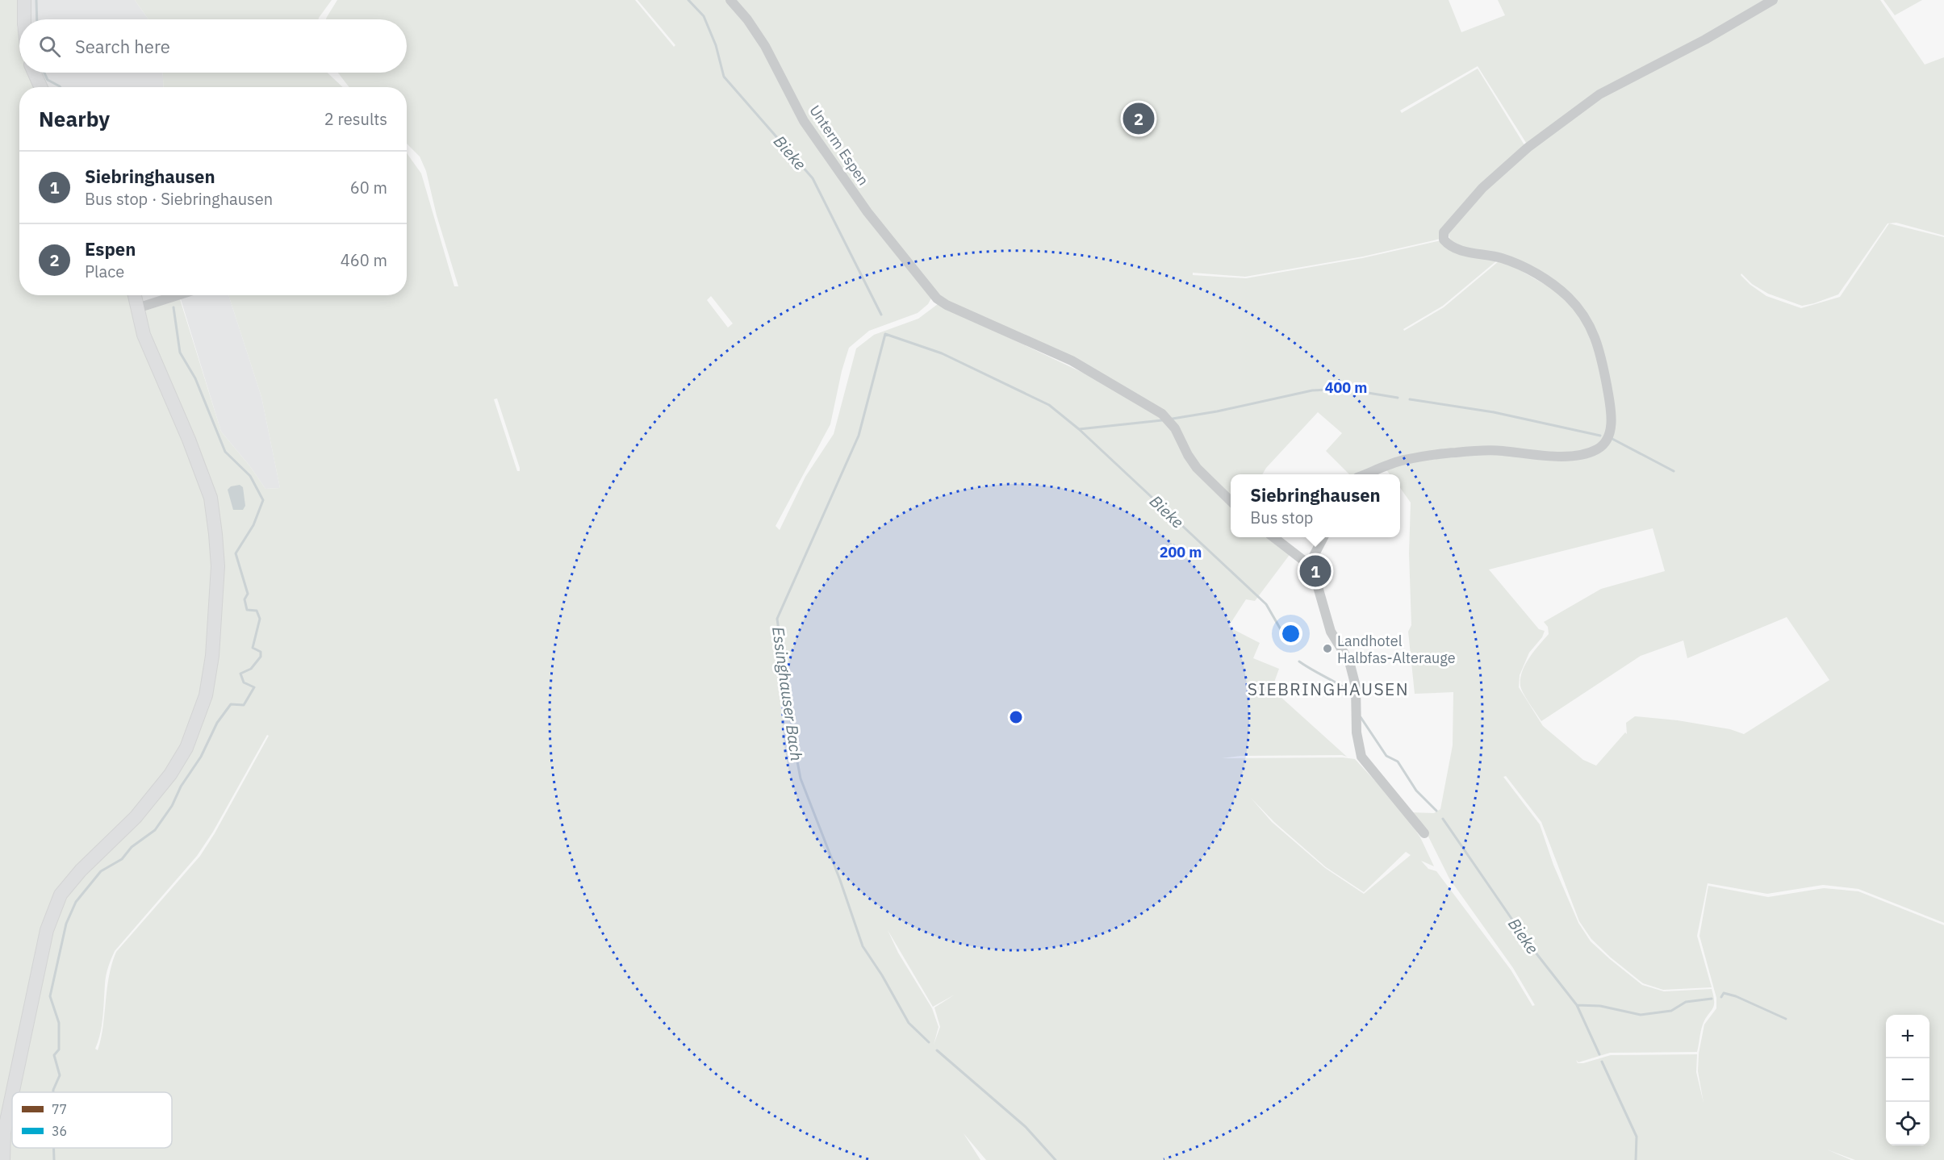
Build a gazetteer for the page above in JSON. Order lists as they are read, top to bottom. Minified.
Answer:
{"streets":{"street":["Unterm Espen"]},"districts":["SIEBRINGHAUSEN"],"water":["Bieke","Essinghauser Bach"],"places":["Landhotel Halbfas-Alterauge"],"legend":["77","36"],"page":{"search":"Search here","heading":["Nearby","2 results"],"pins":["2","1"],"list":[{"mark":"1","name":"Siebringhausen","note":"Bus stop · Siebringhausen","value":"60 m"},{"mark":"2","name":"Espen","note":"Place","value":"460 m"}],"popup":["Siebringhausen","Bus stop"],"map_buttons":["+","−"]},"rings":["400 m","200 m"]}
